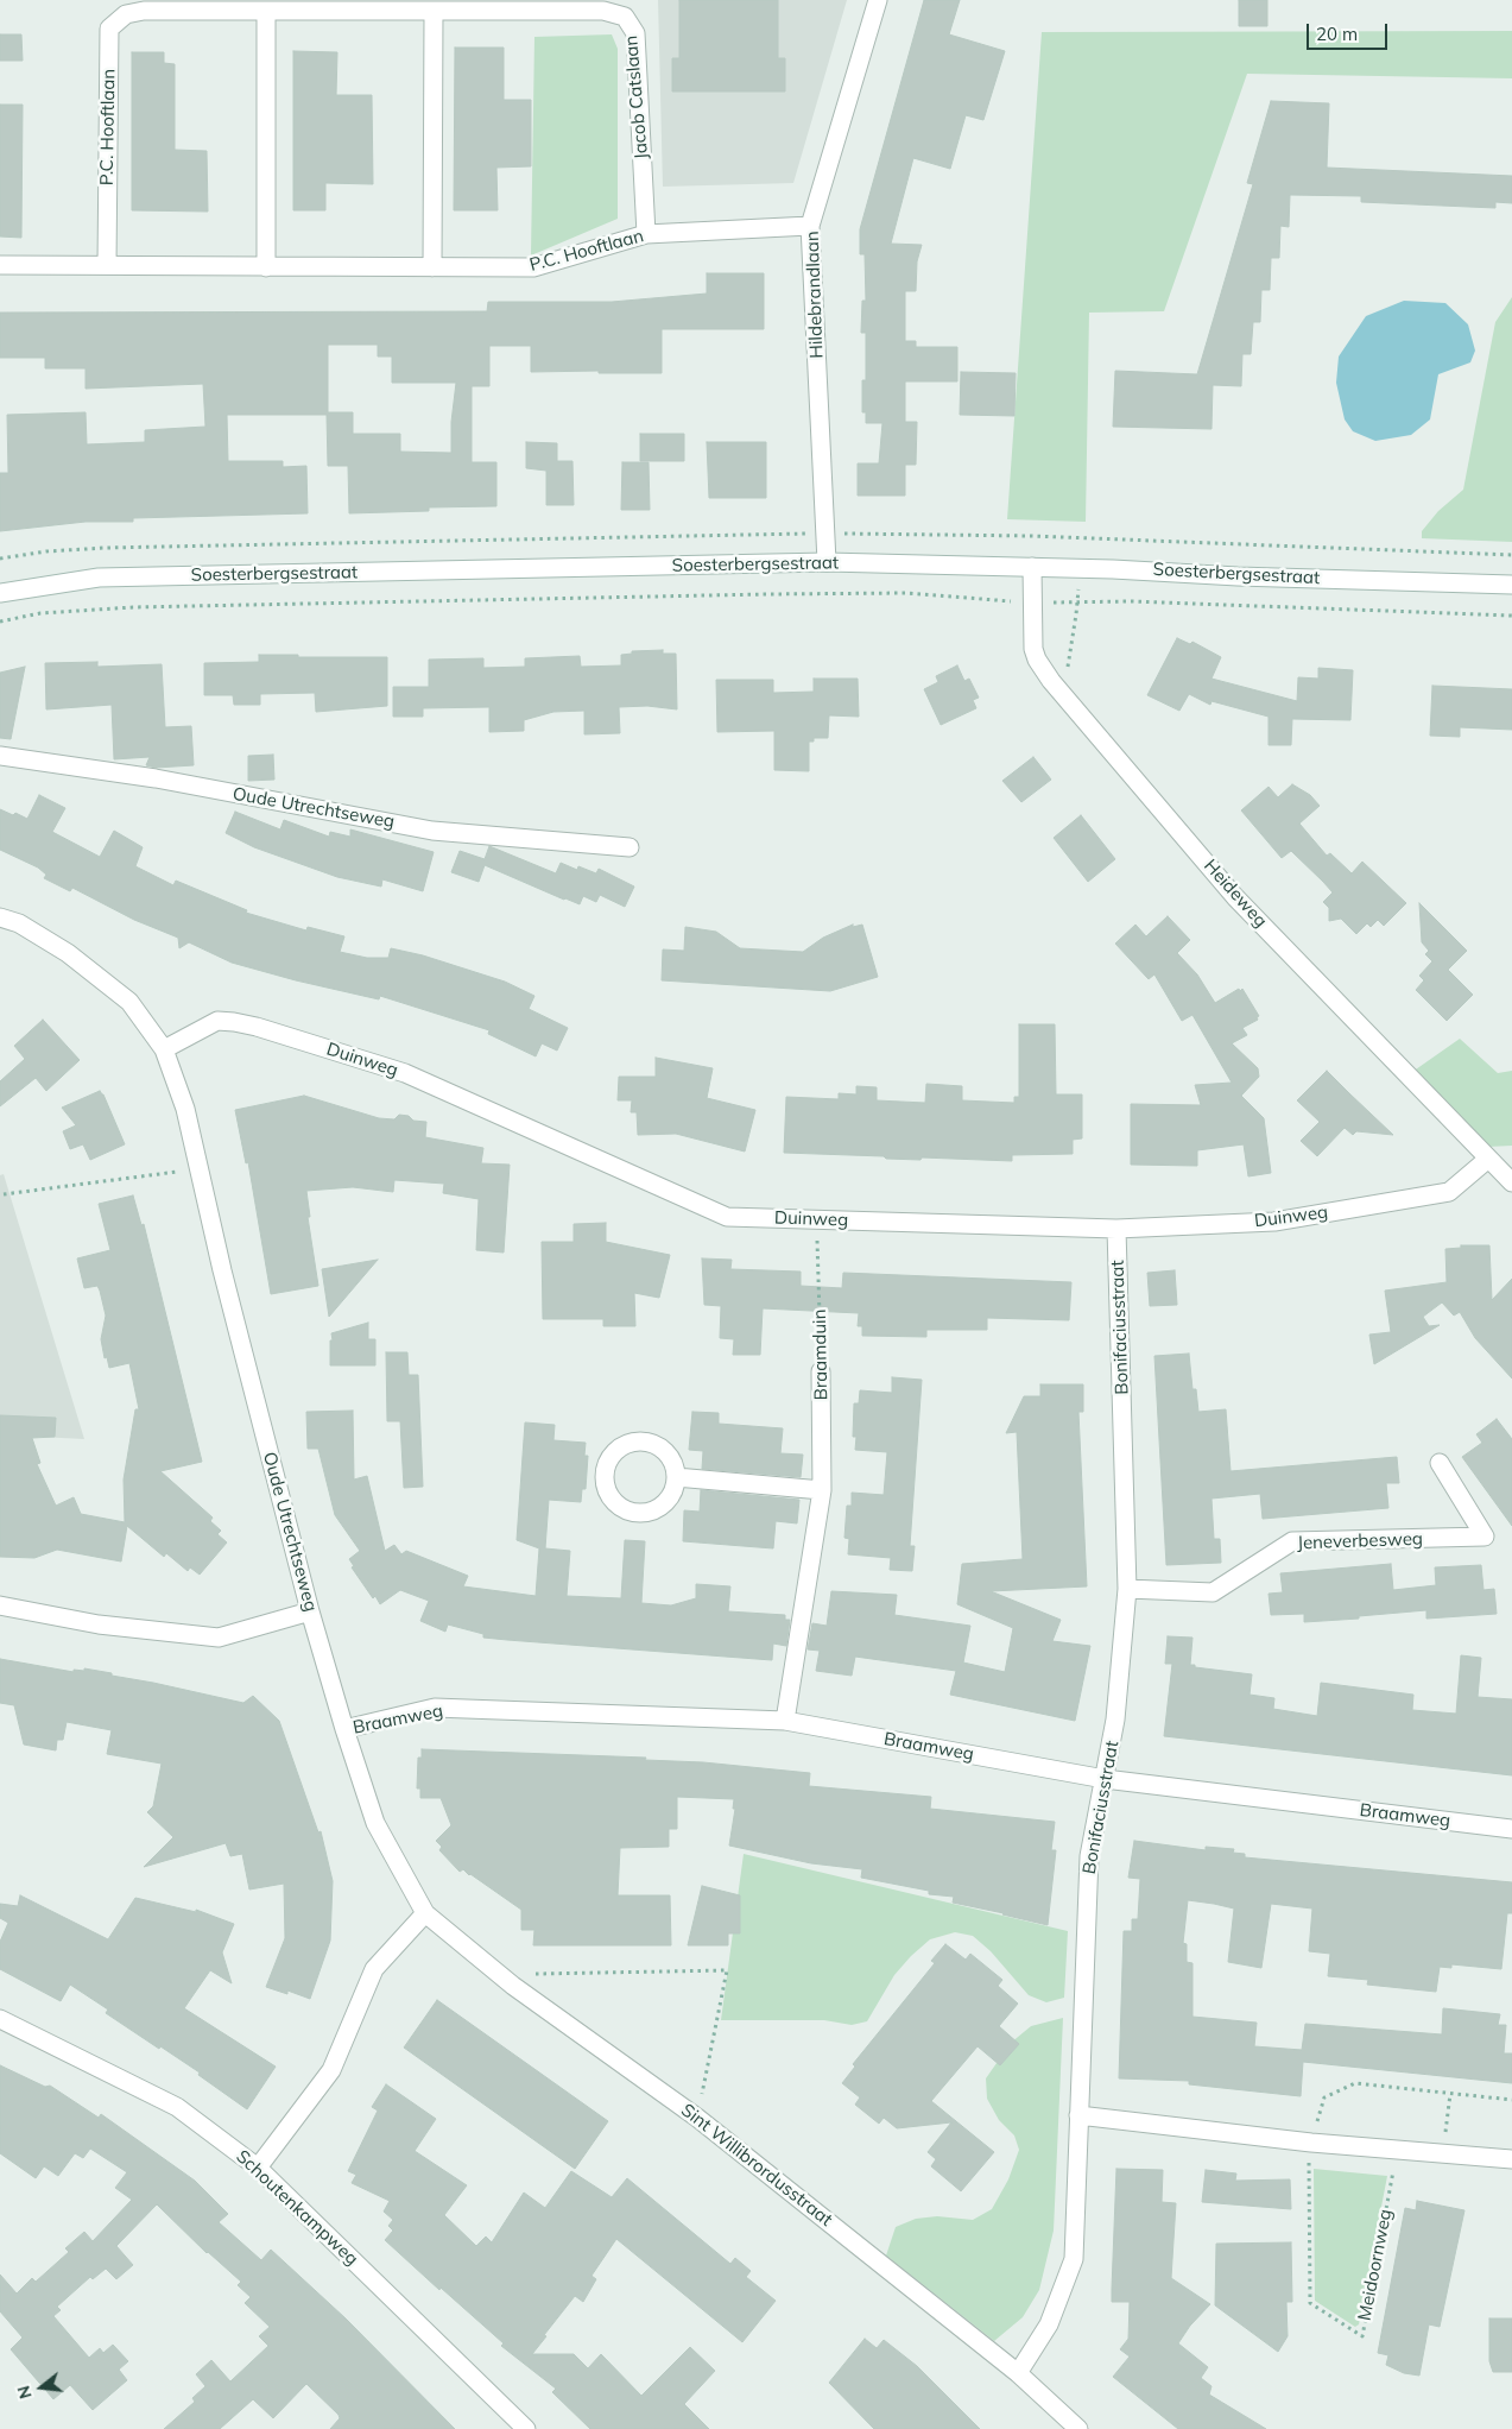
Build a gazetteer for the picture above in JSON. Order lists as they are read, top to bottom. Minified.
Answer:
{"streets":{"street":["Jacob Catslaan","P.C. Hooftlaan","Hildebrandlaan","Soesterbergsestraat","Oude Utrechtseweg","Heideweg","Duinweg","Bonifaciusstraat","Braamduin","Jeneverbesweg","Braamweg","Sint Willibrordusstraat","Schoutenkampweg"],"path":["Meidoornweg"]},"crossings":[["Jacob Catslaan","P.C. Hooftlaan"],["P.C. Hooftlaan","Hildebrandlaan"],["Hildebrandlaan","Soesterbergsestraat"],["Soesterbergsestraat","Heideweg"],["Oude Utrechtseweg","Duinweg"],["Oude Utrechtseweg","Braamweg"],["Oude Utrechtseweg","Sint Willibrordusstraat"],["Heideweg","Duinweg"],["Duinweg","Bonifaciusstraat"],["Duinweg","Braamduin"],["Bonifaciusstraat","Jeneverbesweg"],["Bonifaciusstraat","Braamweg"],["Bonifaciusstraat","Sint Willibrordusstraat"],["Braamduin","Braamweg"]],"scale_bar":"20 m","north":"left"}
